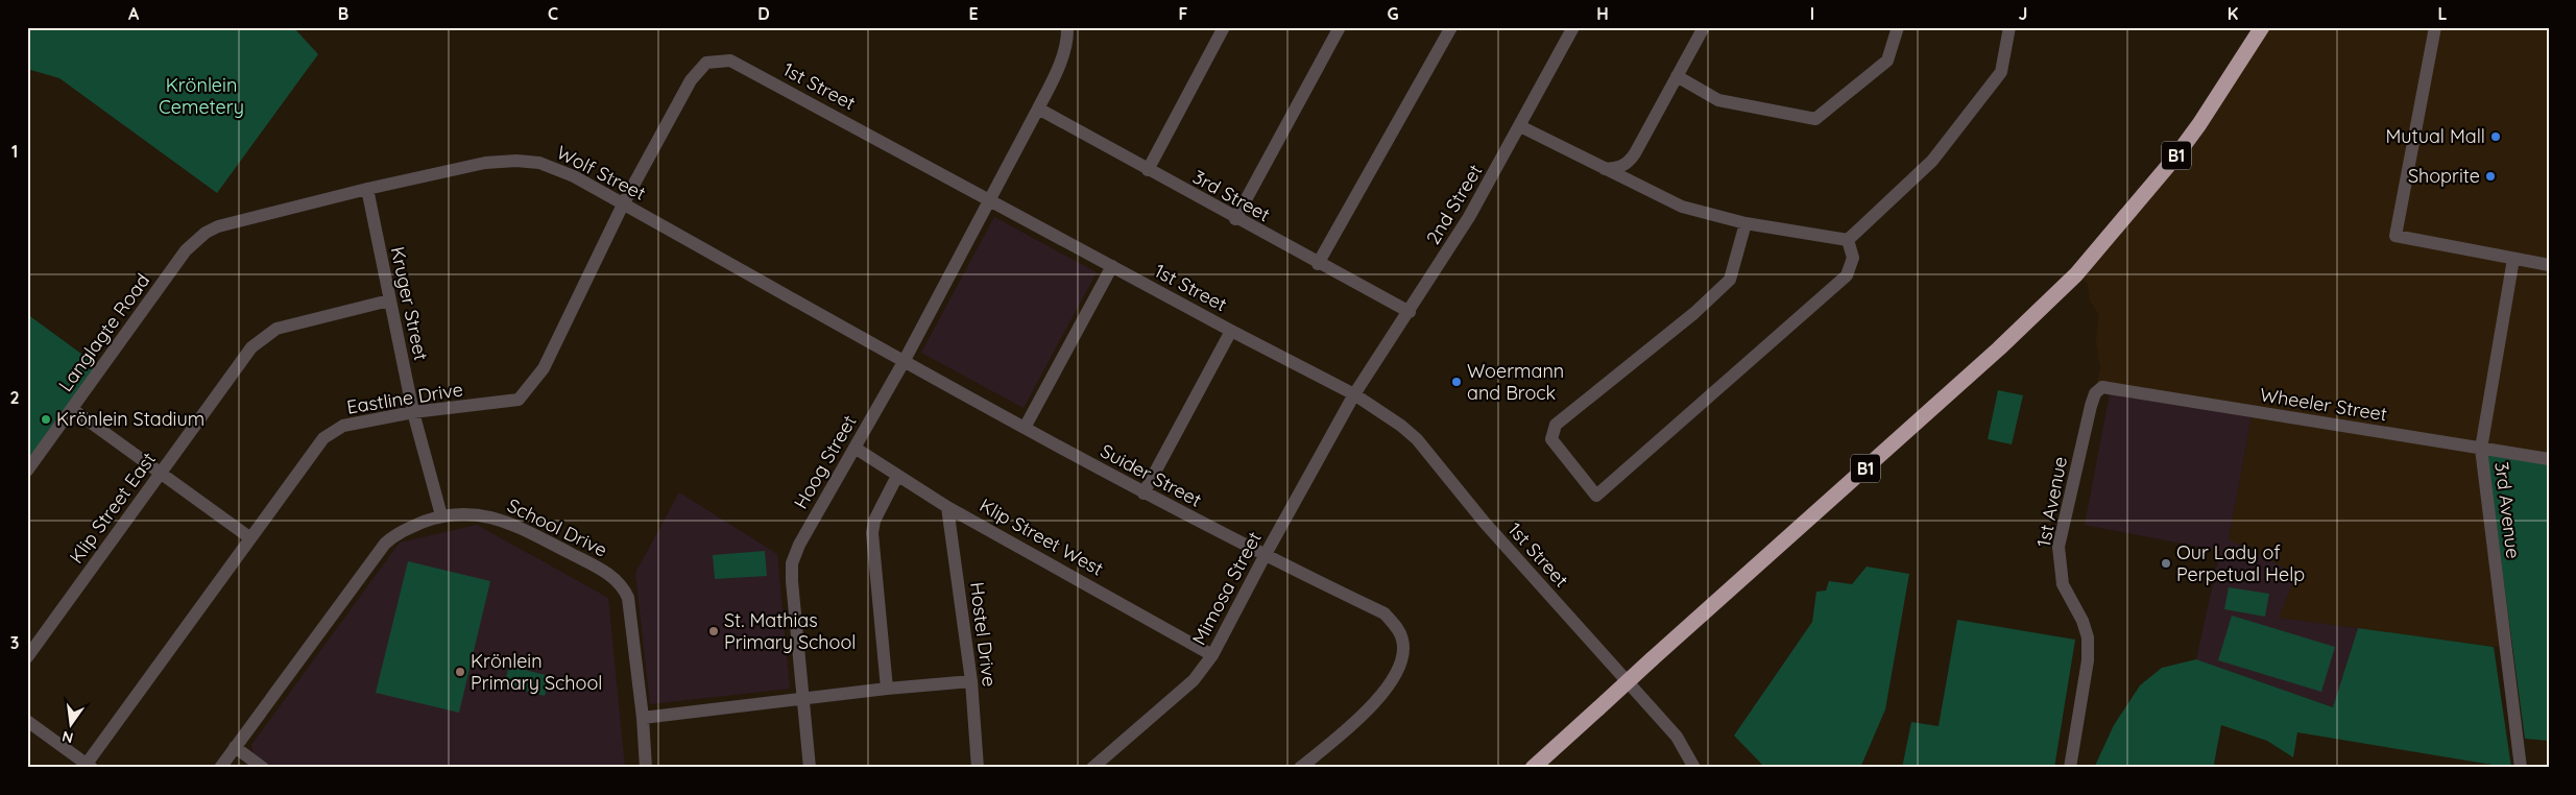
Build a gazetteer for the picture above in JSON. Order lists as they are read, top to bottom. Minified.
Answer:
{"streets":{"highway":["B1"],"street":["1st Street","Wolf Street","3rd Street","2nd Street","Kruger Street","Langlagte Road","Eastline Drive","Wheeler Street","Hoog Street","Suider Street","1st Avenue","Klip Street East","3rd Avenue","School Drive","Klip Street West","Mimosa Street","Hostel Drive"]},"crossings":[["1st Street","Wolf Street"],["1st Street","2nd Street"],["1st Street","Eastline Drive"],["1st Street","Hoog Street"],["1st Street","Mimosa Street"],["Wolf Street","Kruger Street"],["Wolf Street","Langlagte Road"],["Wolf Street","Eastline Drive"],["Wolf Street","Hoog Street"],["Wolf Street","Suider Street"],["3rd Street","2nd Street"],["3rd Street","Hoog Street"],["2nd Street","Mimosa Street"],["Kruger Street","Eastline Drive"],["Kruger Street","Klip Street East"],["Kruger Street","School Drive"],["Wheeler Street","1st Avenue"],["Wheeler Street","3rd Avenue"],["Hoog Street","Suider Street"],["Hoog Street","Klip Street West"],["Suider Street","Mimosa Street"],["Klip Street West","Mimosa Street"],["Klip Street West","Hostel Drive"]],"parks":["Krönlein Cemetery"],"places":["Mutual Mall","Shoprite","Woermann and Brock","Krönlein Stadium","Our Lady of Perpetual Help","St. Mathias Primary School","Krönlein Primary School"],"north":"bottom","grid":{"columns":["A","B","C","D","E","F","G","H","I","J","K","L"],"rows":["1","2","3"]}}
